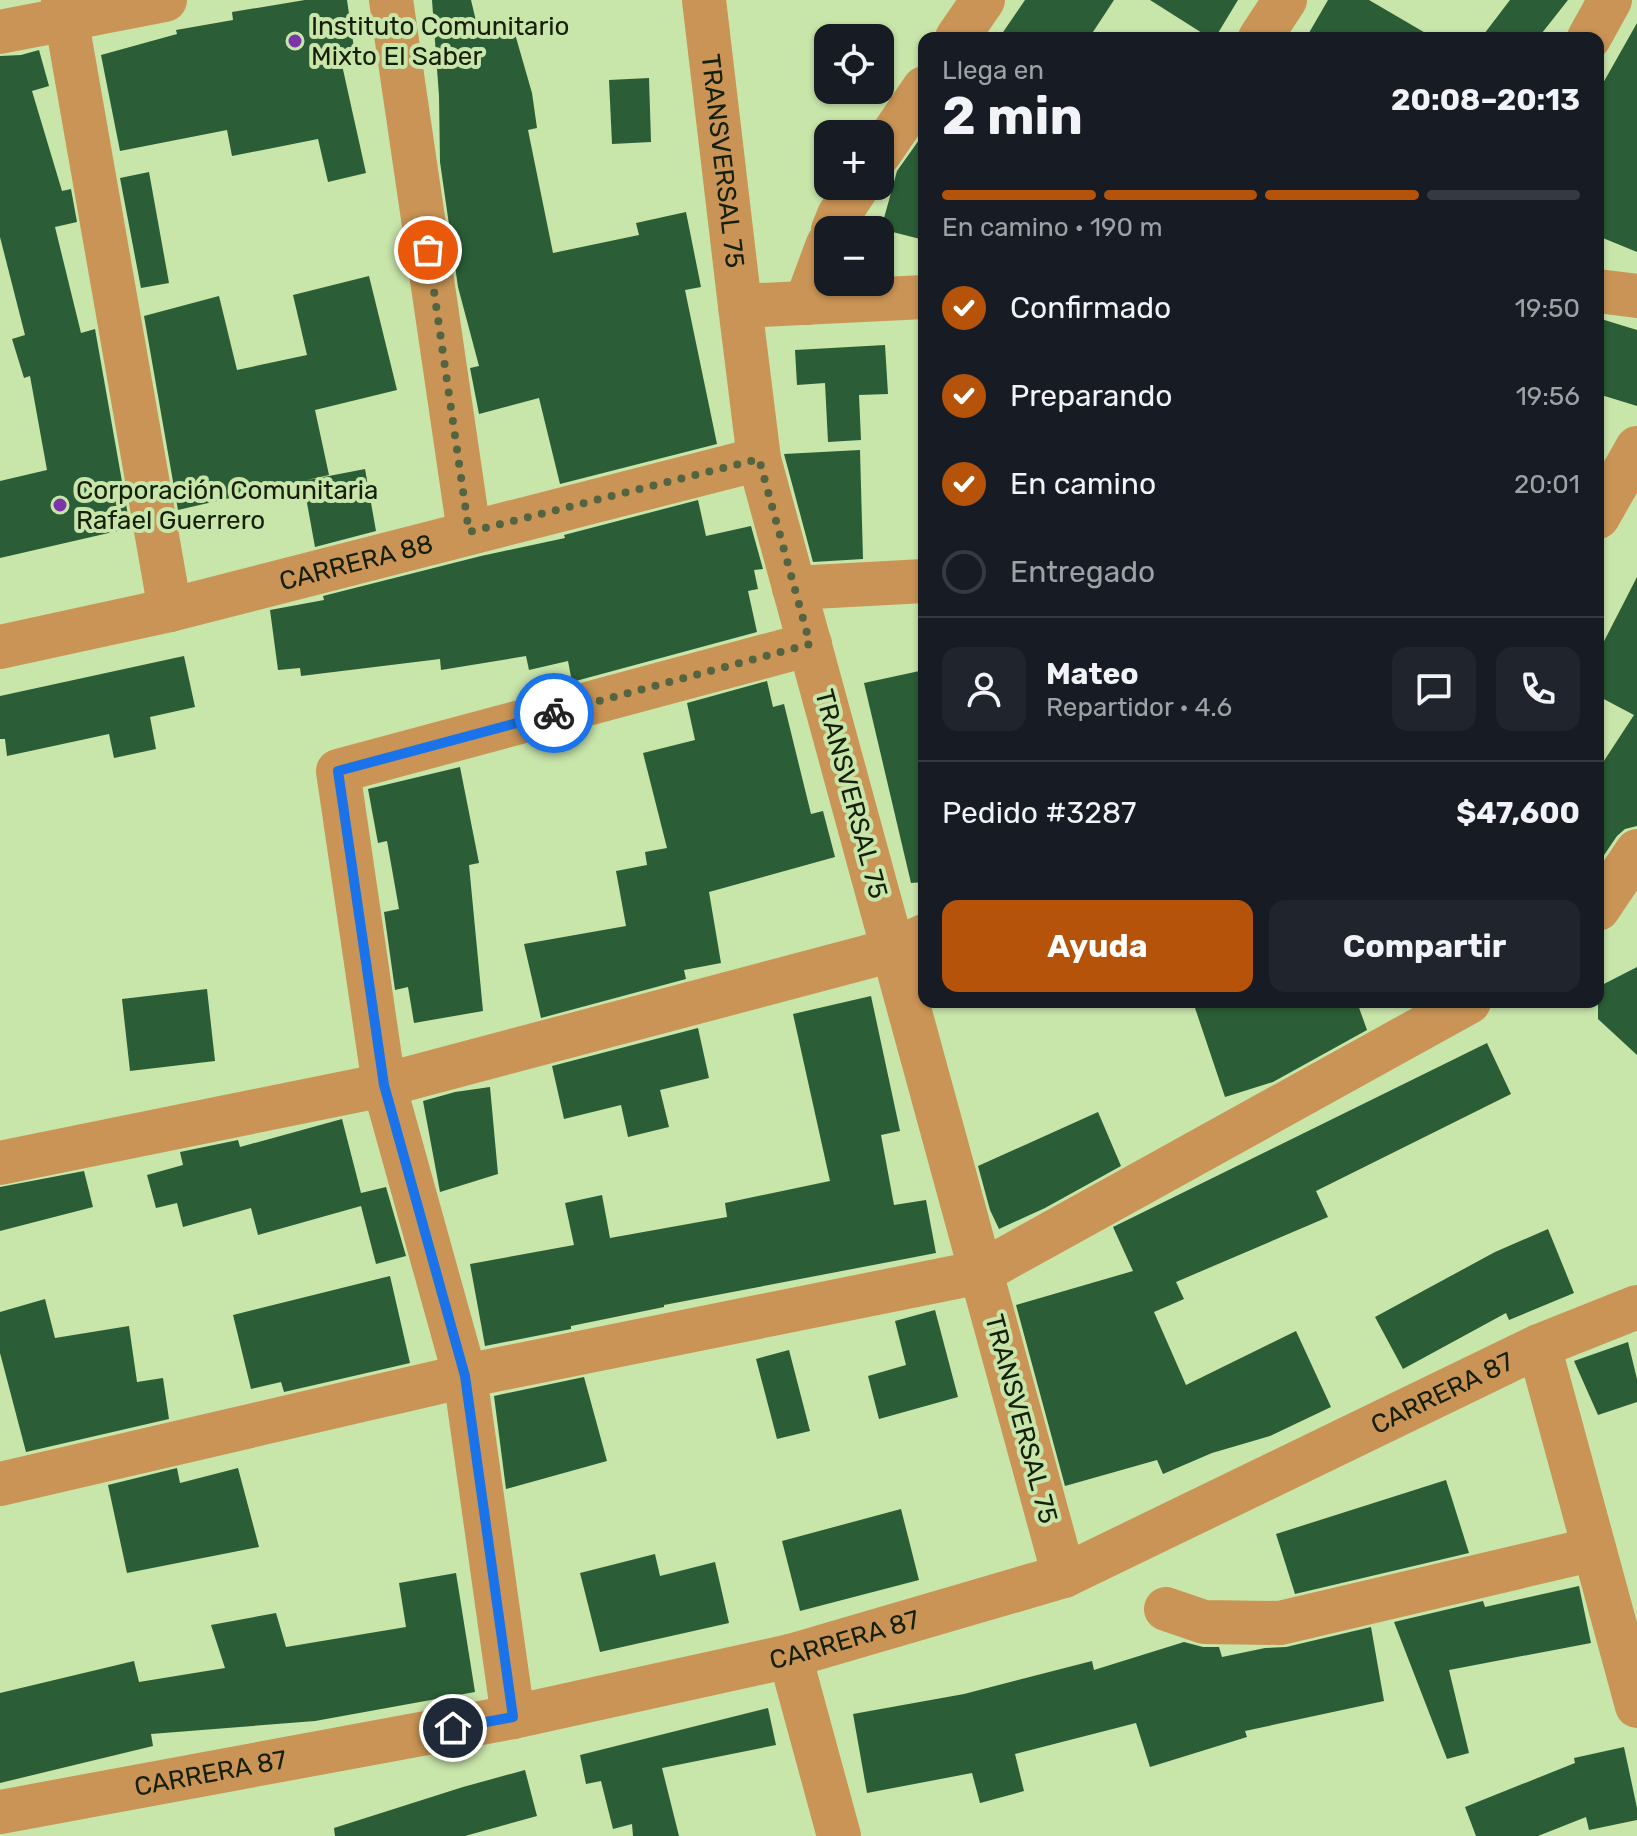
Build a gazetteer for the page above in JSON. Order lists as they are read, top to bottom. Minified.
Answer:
{"streets":{"street":["TRANSVERSAL 75","CARRERA 88","CARRERA 87"]},"crossings":[["TRANSVERSAL 75","CARRERA 88"],["TRANSVERSAL 75","CARRERA 87"]],"places":["Instituto Comunitario Mixto El Saber","Corporación Comunitaria Rafael Guerrero"],"page":{"map_buttons":["+","−"],"heading":["2 min","Llega en","20:08–20:13"],"panel":["Mateo","Repartidor · 4.6","Pedido #3287","$47,600"],"bar":"En camino · 190 m","list":[["Confirmado","19:50"],["Preparando","19:56"],["En camino","20:01"],"Entregado"],"buttons":["Ayuda","Compartir"]}}
